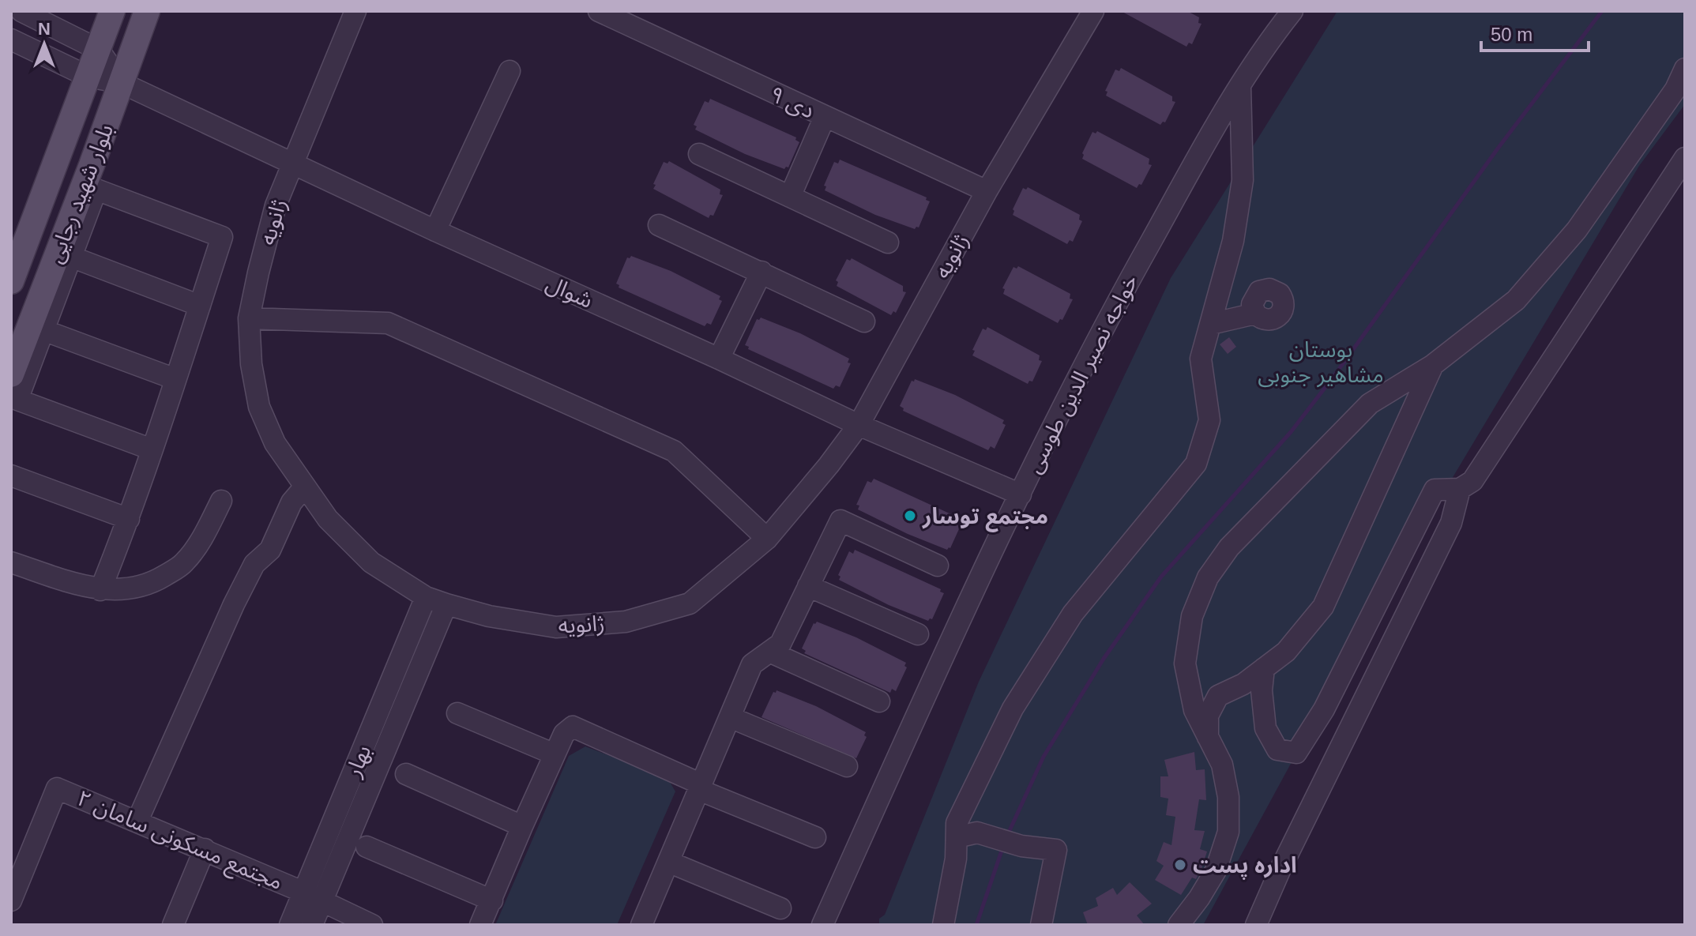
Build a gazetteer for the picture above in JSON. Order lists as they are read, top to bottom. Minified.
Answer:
{"streets":{"main road":["بلوار شهید رجایی"],"street":["۹ دی","ژانویه","شوال","خواجه نصیر الدین طوسی","بهار","مجتمع مسکونی سامان ۲"]},"crossings":[["۹ دی","ژانویه"],["بلوار شهید رجایی","شوال"],["ژانویه","شوال"],["ژانویه","بهار"],["شوال","خواجه نصیر الدین طوسی"],["بهار","مجتمع مسکونی سامان ۲"]],"parks":["بوستان مشاهیر جنوبی"],"places":["مجتمع توسار","اداره پست"],"scale_bar":"50 m","north":"top"}
